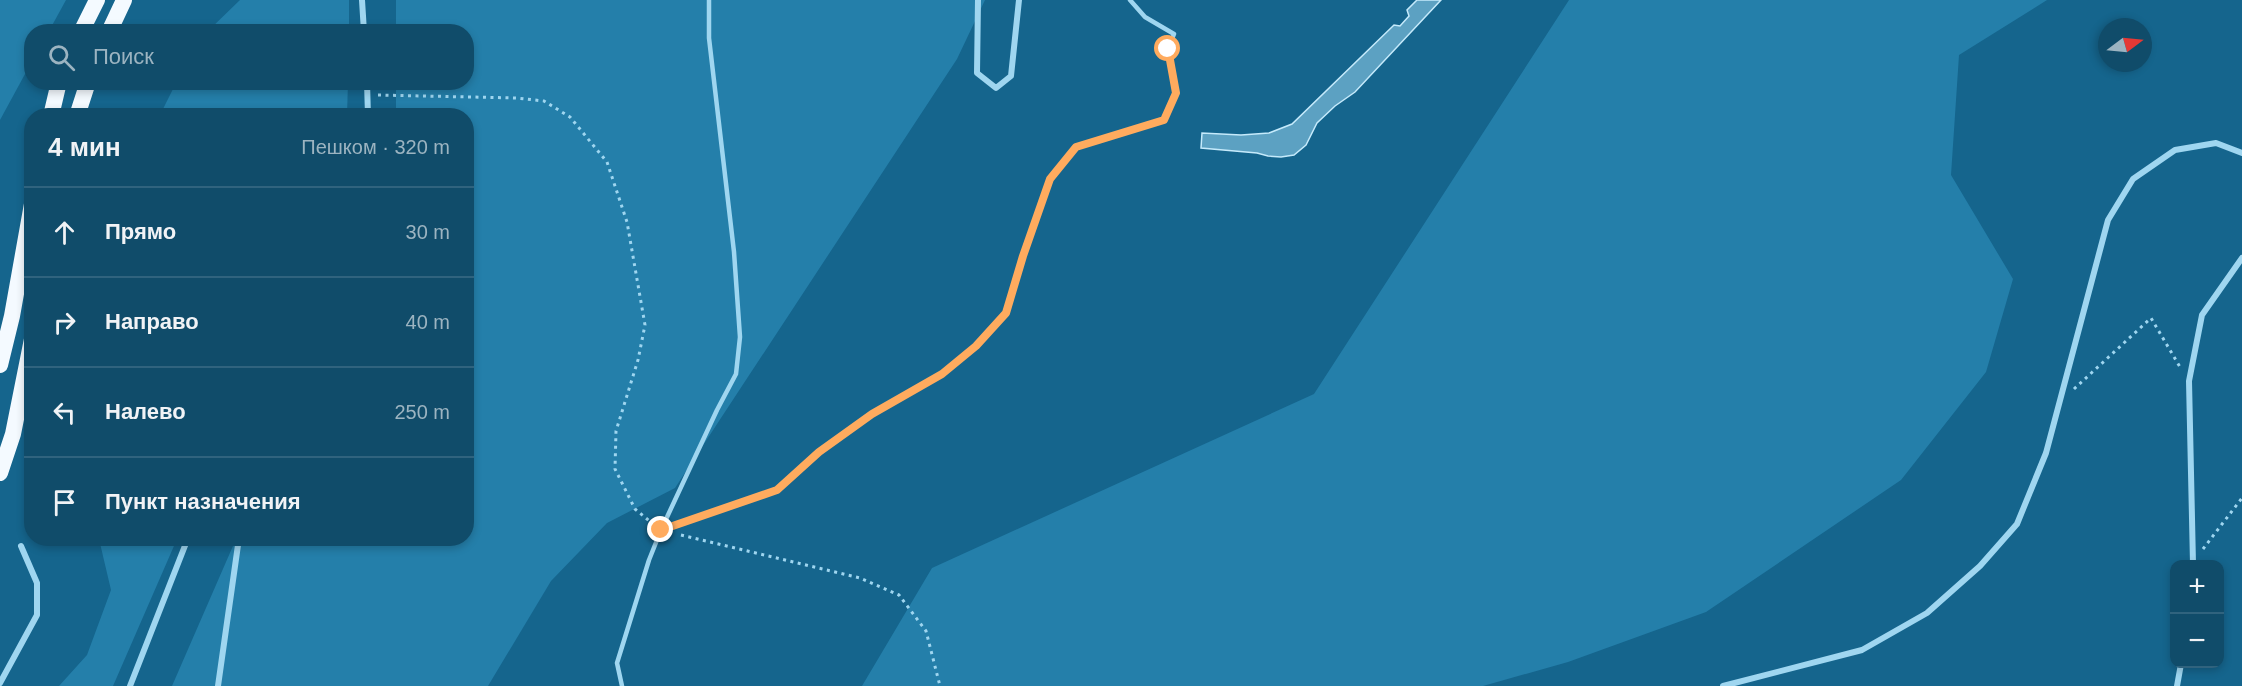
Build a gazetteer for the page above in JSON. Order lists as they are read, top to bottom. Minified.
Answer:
{"north":"right","page":{"search":"Поиск","heading":["4 мин","Пешком · 320 m"],"list":[["Прямо","30 m"],["Направо","40 m"],["Налево","250 m"],"Пункт назначения"],"map_buttons":["+","−"]}}
